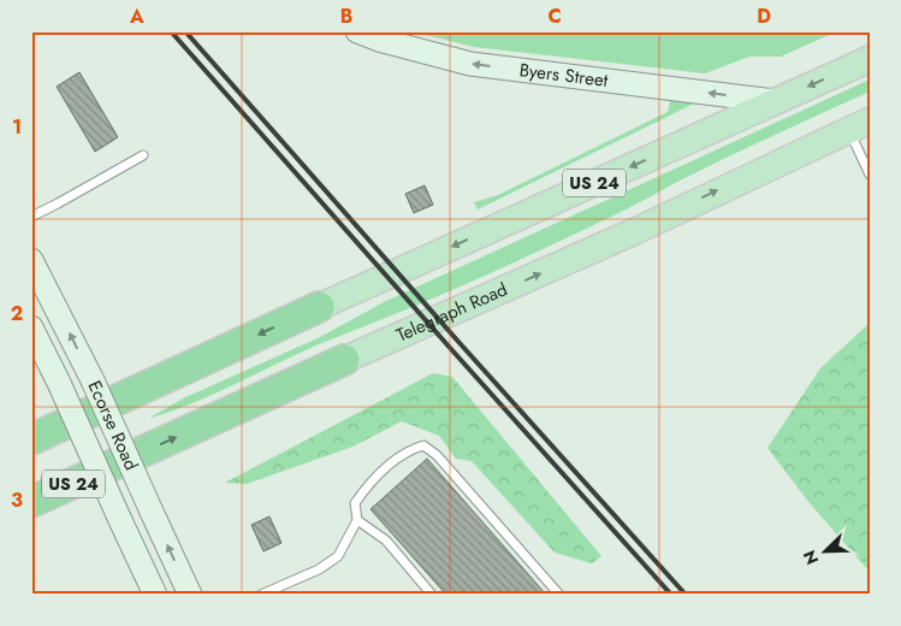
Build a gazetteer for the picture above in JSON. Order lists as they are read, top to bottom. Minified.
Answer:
{"streets":{"highway":["US 24","Telegraph Road"],"main road":["Byers Street","Ecorse Road"]},"crossings":[["Byers Street","US 24"]],"one_way":["Byers Street"],"north":"bottom left","grid":{"columns":["A","B","C","D"],"rows":["1","2","3"]}}
